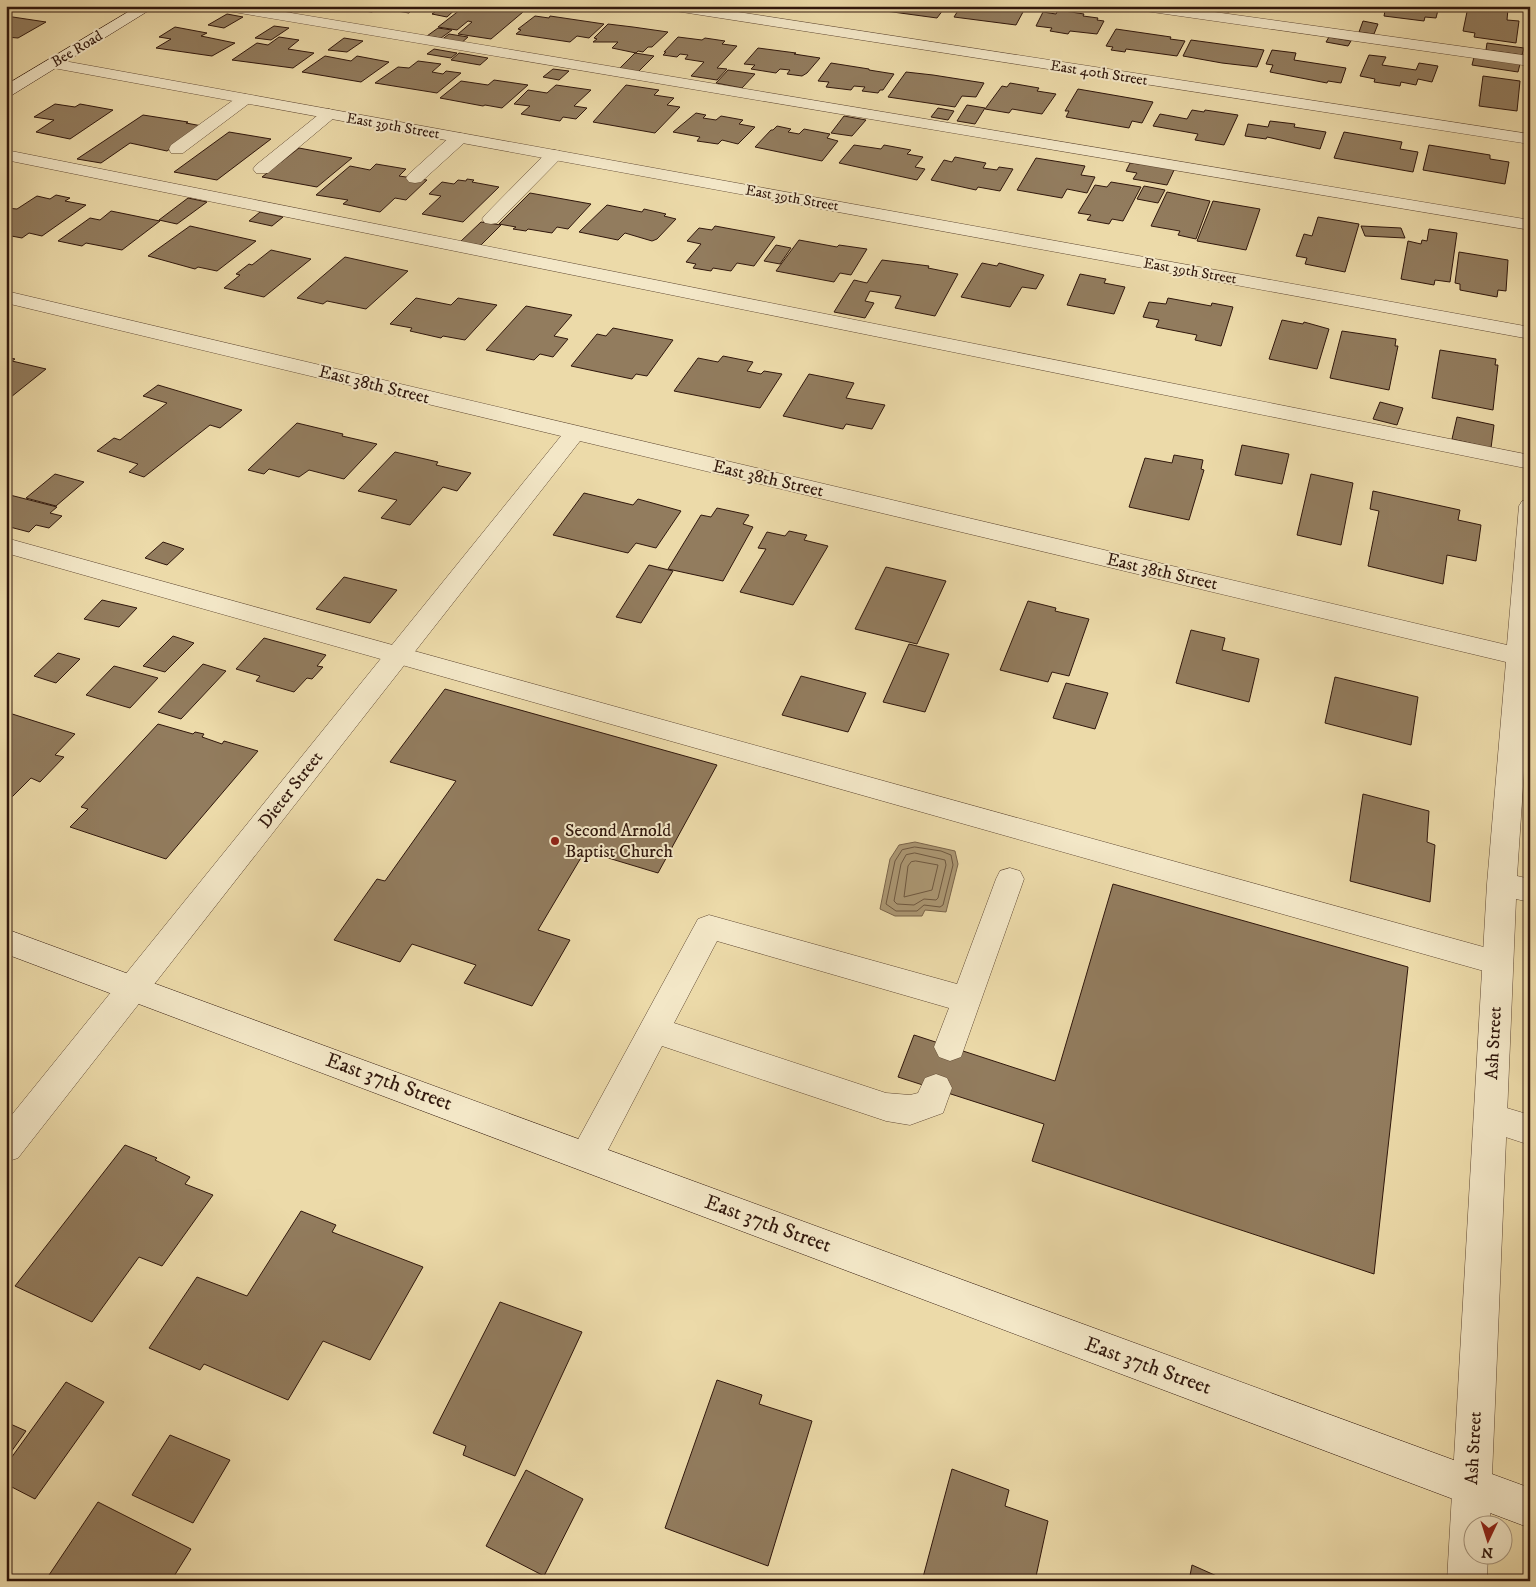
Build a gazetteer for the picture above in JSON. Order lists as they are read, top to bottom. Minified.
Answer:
{"streets":{"street":["Bee Road","East 40th Street","East 39th Street","East 38th Street","Dieter Street","Ash Street","East 37th Street"]},"crossings":[["Bee Road","East 39th Street"],["East 38th Street","Dieter Street"],["East 38th Street","Ash Street"],["Dieter Street","East 37th Street"],["Ash Street","East 37th Street"]],"places":["Second Arnold Baptist Church"],"north":"bottom"}
